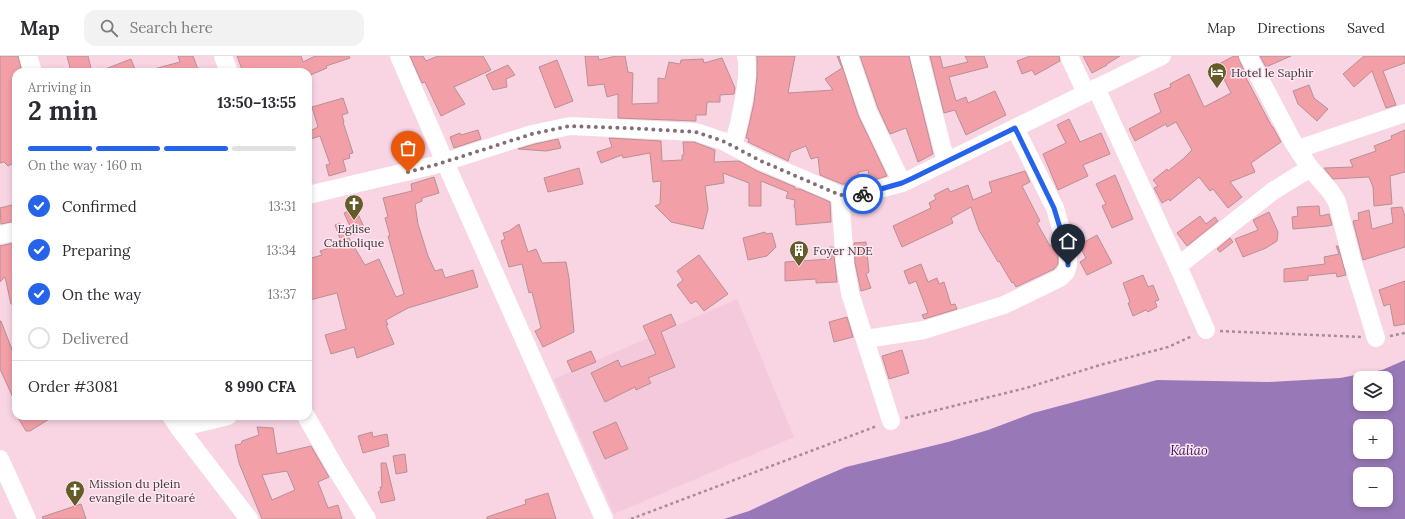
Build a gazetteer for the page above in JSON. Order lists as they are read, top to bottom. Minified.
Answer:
{"water":["Kaliao"],"places":{"hotel":["Hotel le Saphir"],"church":["Eglise Catholique","Mission du plein evangile de Pitoaré"],"building":["Foyer NDE"]},"page":{"header":"Map","search":"Search here","nav":["Map","Directions","Saved"],"heading":["2 min","Arriving in","13:50–13:55"],"panel":["Order #3081","8 990 CFA"],"bar":"On the way · 160 m","list":[["Confirmed","13:31"],["Preparing","13:34"],["On the way","13:37"],"Delivered"],"map_buttons":["+","−"]}}
